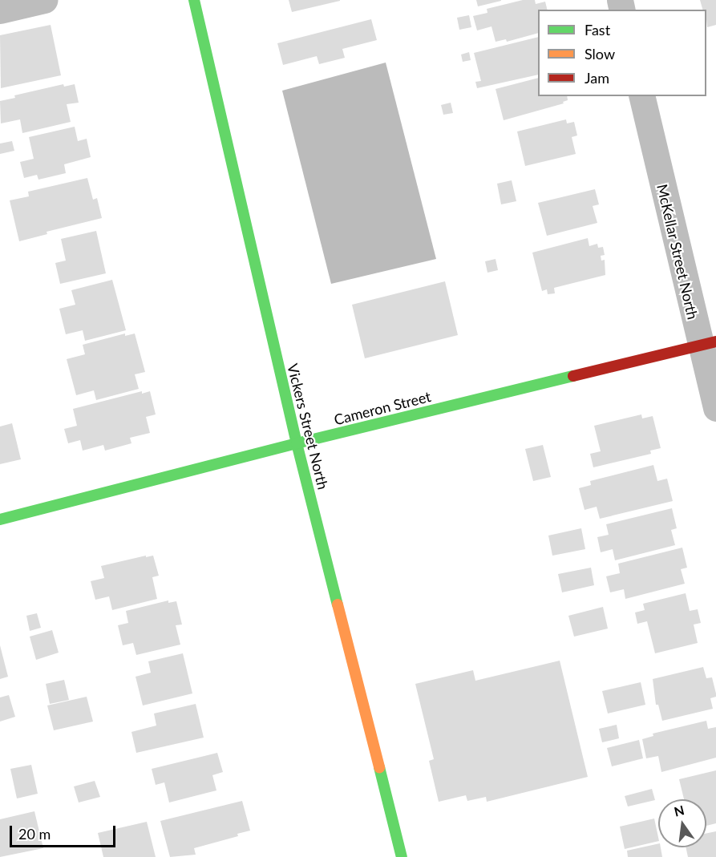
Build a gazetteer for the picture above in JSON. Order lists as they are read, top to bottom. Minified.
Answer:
{"streets":{"street":["McKellar Street North","Cameron Street","Vickers Street North"]},"crossings":[["McKellar Street North","Cameron Street"],["Cameron Street","Vickers Street North"]],"legend":["Fast","Slow","Jam"],"scale_bar":"20 m","north":"top"}
